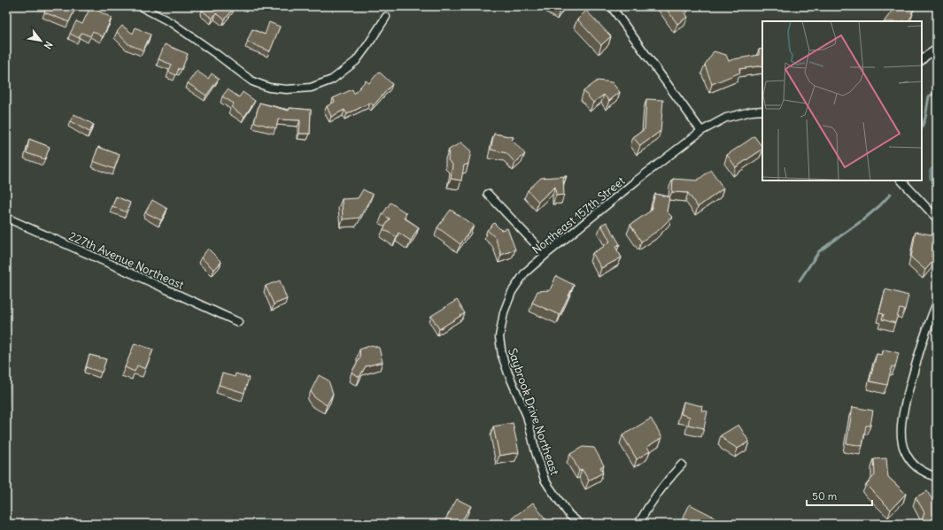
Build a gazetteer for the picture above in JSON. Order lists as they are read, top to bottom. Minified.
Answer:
{"streets":{"street":["Northeast 157th Street","227th Avenue Northeast","Saybrook Drive Northeast"]},"crossings":[["Northeast 157th Street","Saybrook Drive Northeast"]],"scale_bar":"50 m","north":"bottom right"}
